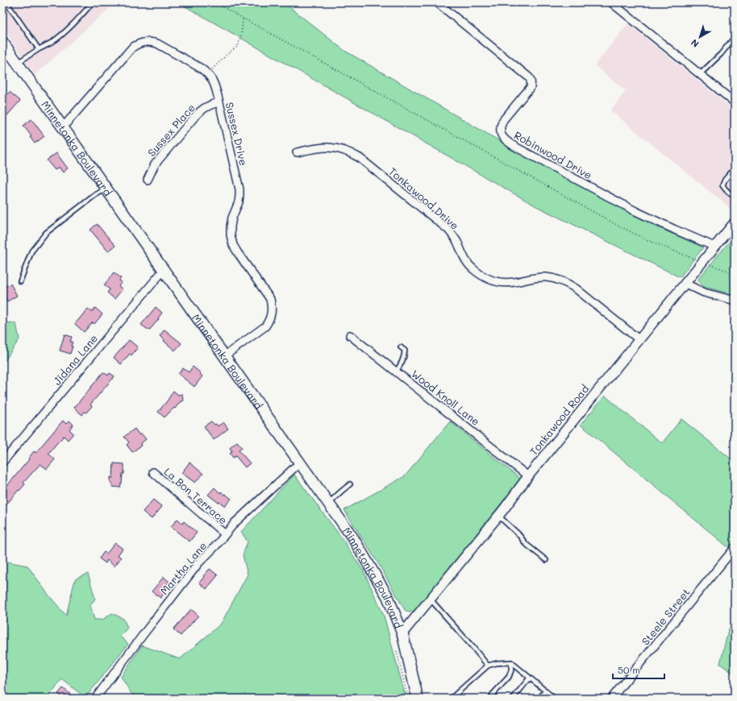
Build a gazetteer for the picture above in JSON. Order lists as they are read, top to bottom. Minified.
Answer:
{"streets":{"main road":["Minnetonka Boulevard"],"street":["Sussex Place","Sussex Drive","Robinwood Drive","Tonkawood Drive","Jidana Lane","Wood Knoll Lane","Tonkawood Road","La Bon Terrace","Martha Lane","Steele Street"]},"crossings":[["Sussex Place","Sussex Drive"],["Sussex Drive","Minnetonka Boulevard"],["Minnetonka Boulevard","Jidana Lane"],["Minnetonka Boulevard","Tonkawood Road"],["Minnetonka Boulevard","Martha Lane"],["Robinwood Drive","Tonkawood Road"],["Tonkawood Drive","Tonkawood Road"],["Wood Knoll Lane","Tonkawood Road"],["La Bon Terrace","Martha Lane"]],"scale_bar":"50 m","north":"bottom left"}
